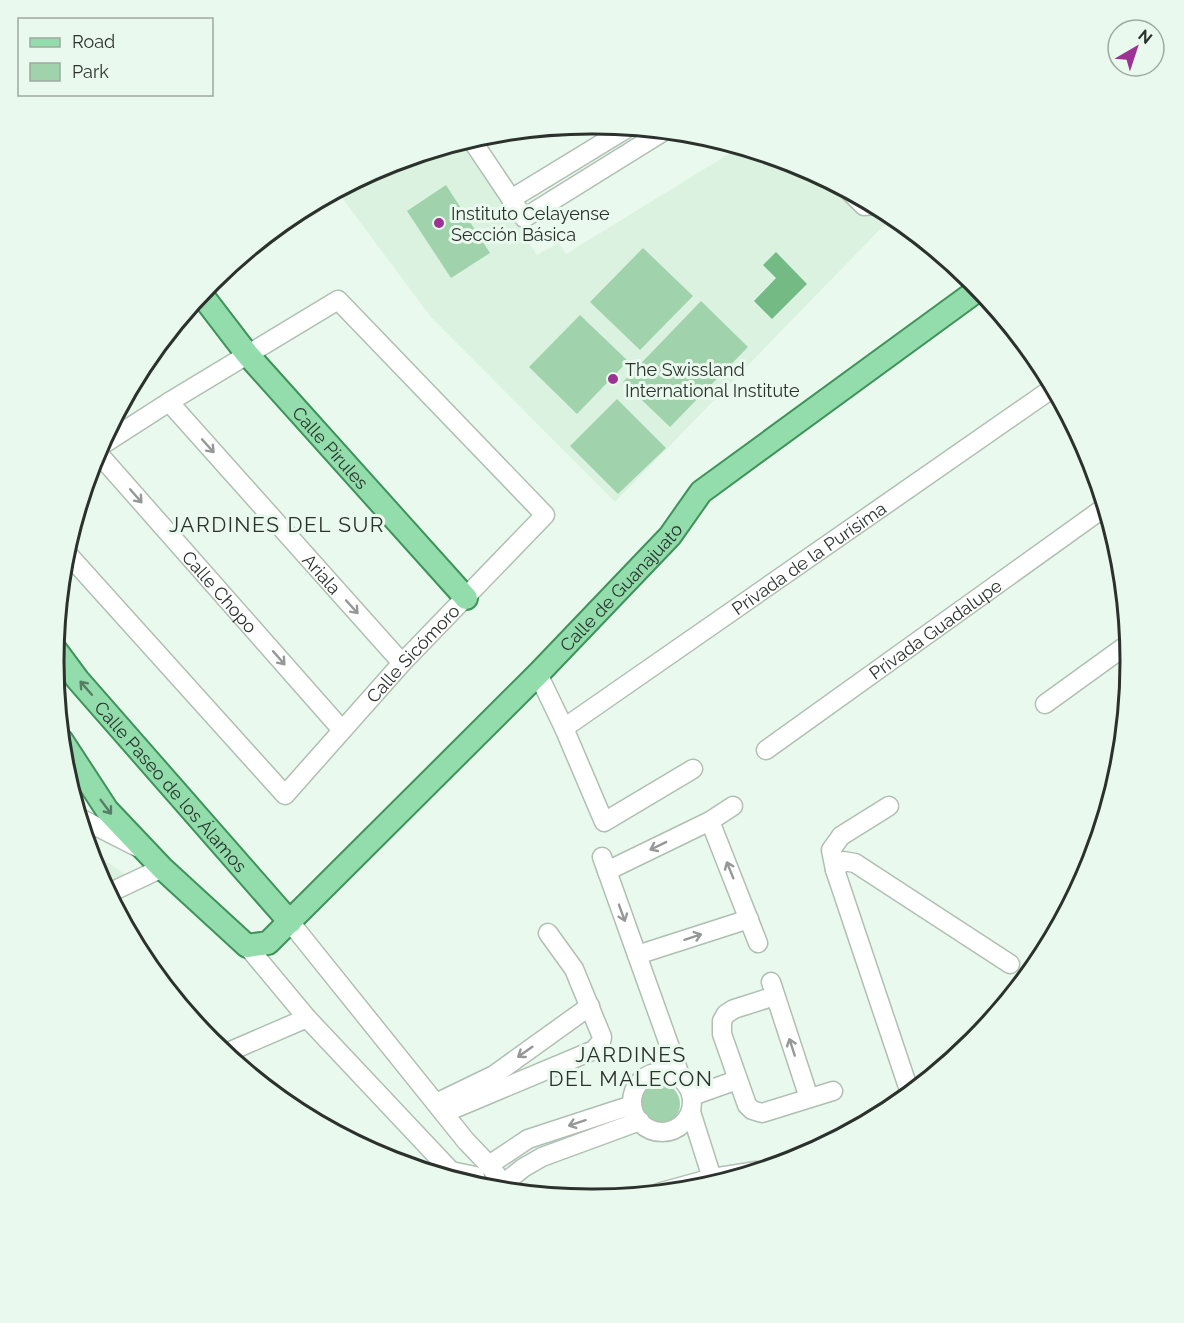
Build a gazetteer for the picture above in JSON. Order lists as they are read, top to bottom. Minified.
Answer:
{"streets":{"main road":["Calle Pirules","Calle de Guanajuato","Calle Paseo de los Álamos"],"street":["Privada de la Purísima","Ariala","Calle Chopo","Privada Guadalupe","Calle Sicómoro"]},"crossings":[["Calle Pirules","Calle Sicómoro"],["Ariala","Calle Sicómoro"],["Calle de Guanajuato","Calle Paseo de los Álamos"],["Calle Chopo","Calle Sicómoro"]],"one_way":["Ariala","Calle Chopo"],"districts":["JARDINES DEL SUR","JARDINES DEL MALECON"],"places":["Instituto Celayense Sección Básica","The Swissland International Institute"],"legend":["Road","Park"],"north":"top right"}
